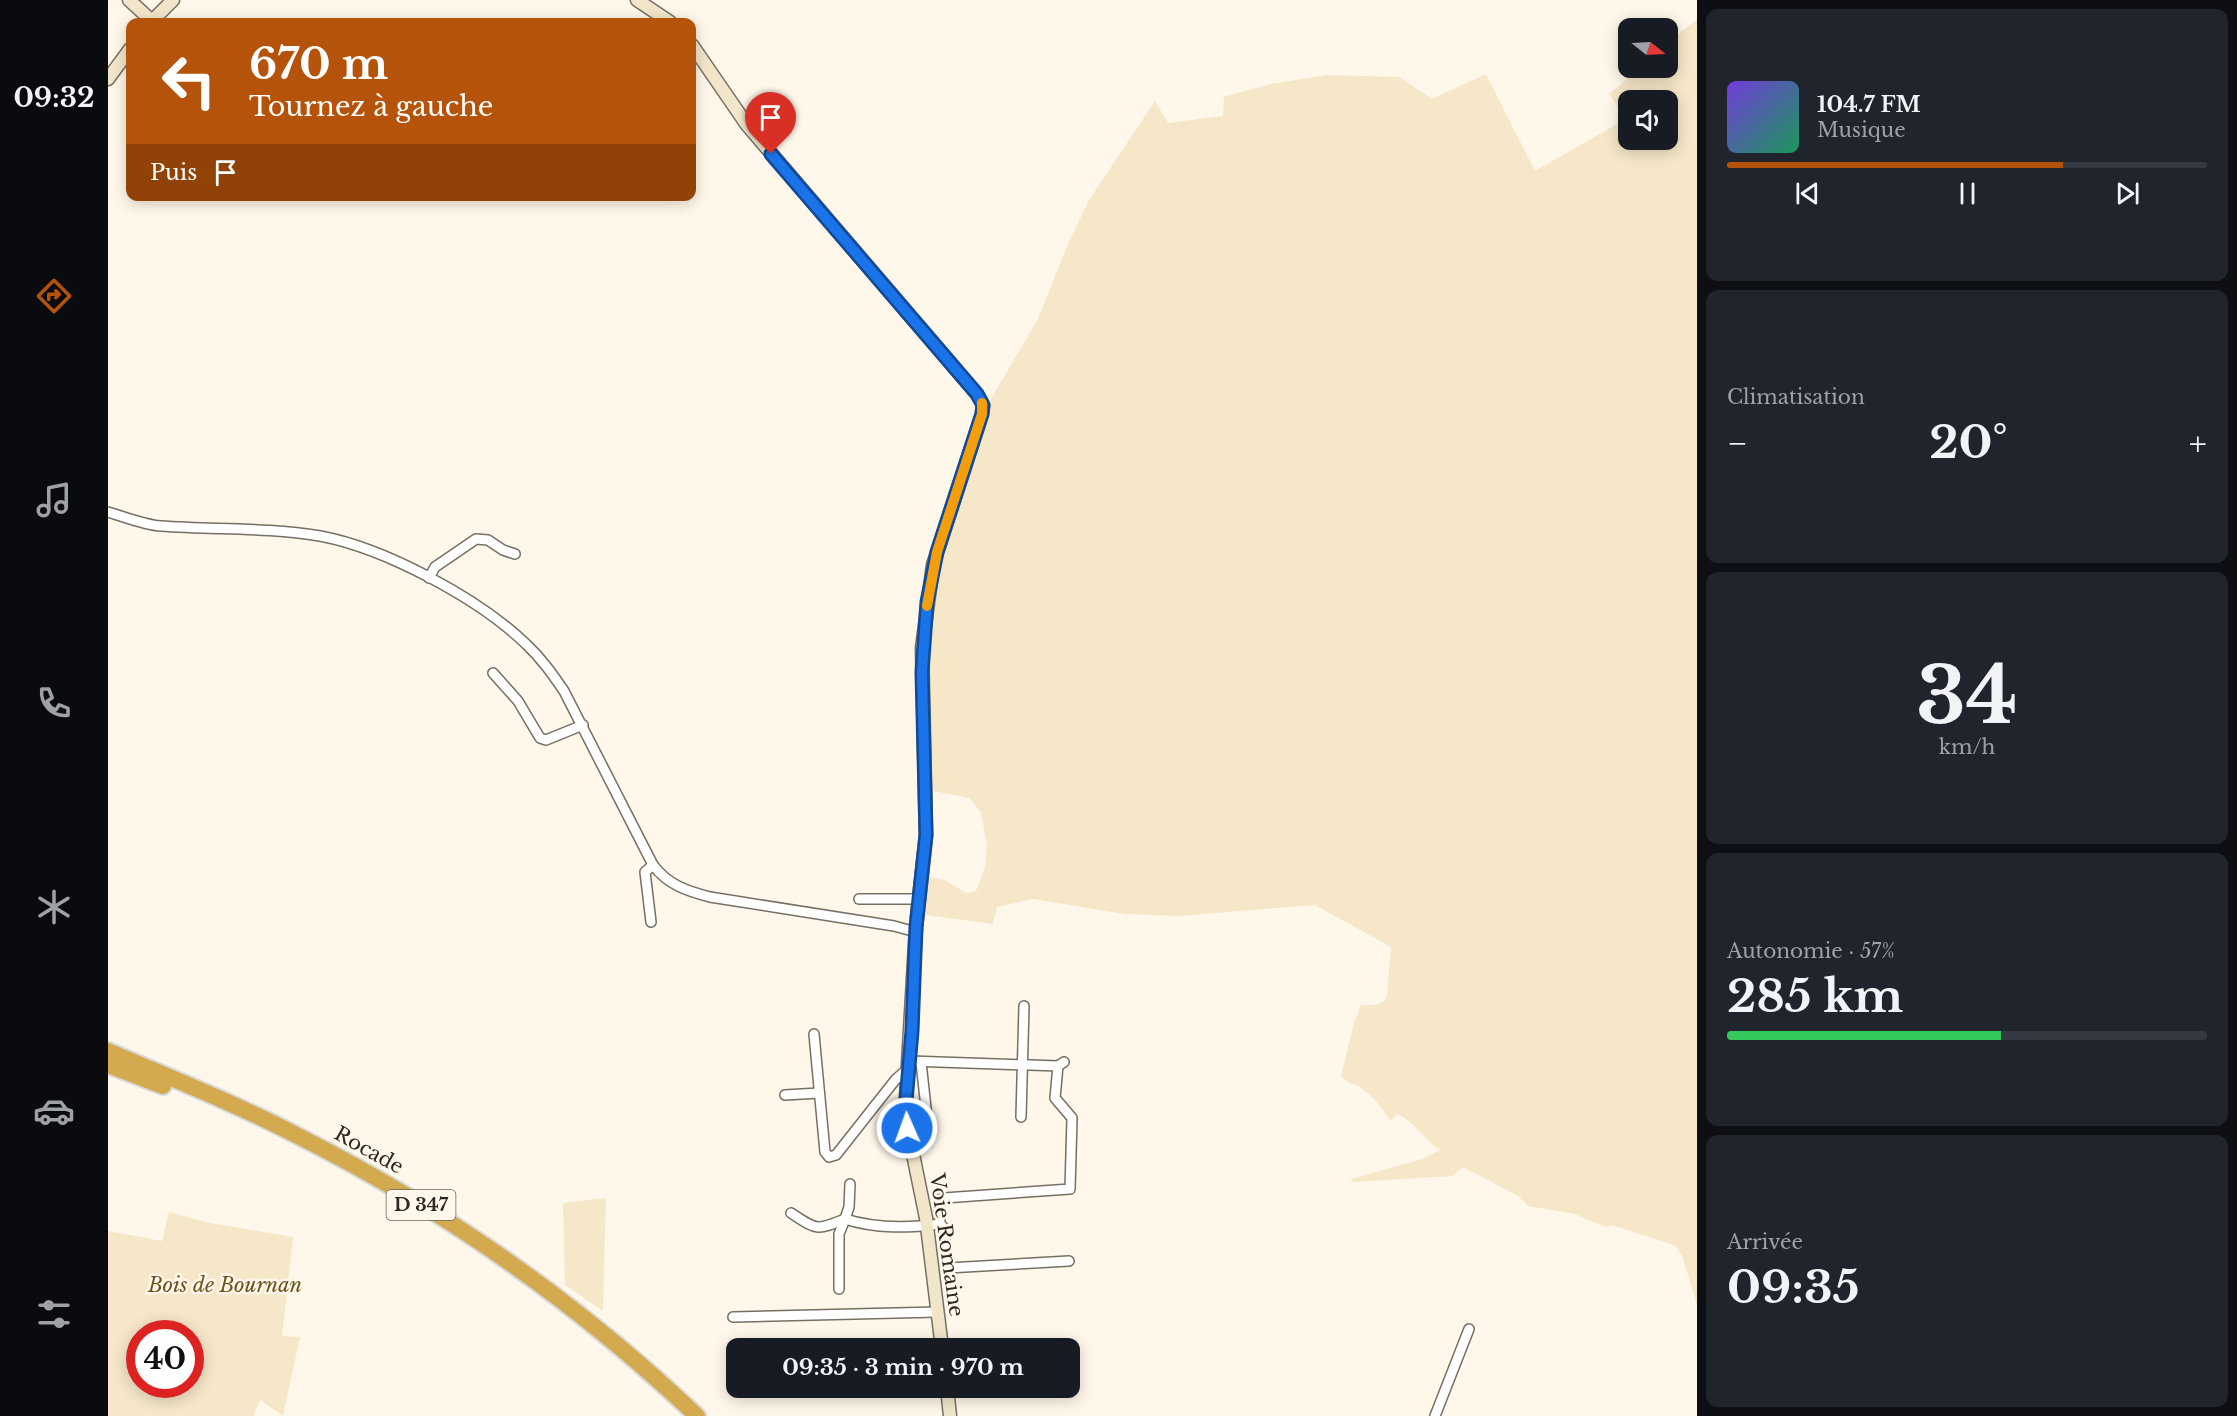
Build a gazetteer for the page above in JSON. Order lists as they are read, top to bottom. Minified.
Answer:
{"streets":{"highway":["Rocade","D 347"],"street":["Voie Romaine"]},"parks":["Bois de Bournan"],"north":"right","page":{"tabs":"09:32","turn":["670 m","Tournez à gauche"],"song":["104.7 FM","Musique"],"then":"Puis","tile":["Climatisation",["34","km/h"],["Autonomie · 57%","285 km"],["Arrivée","09:35"]],"heat":["−","20°","+"],"limit":"40","trip":"09:35 · 3 min · 970 m"}}
